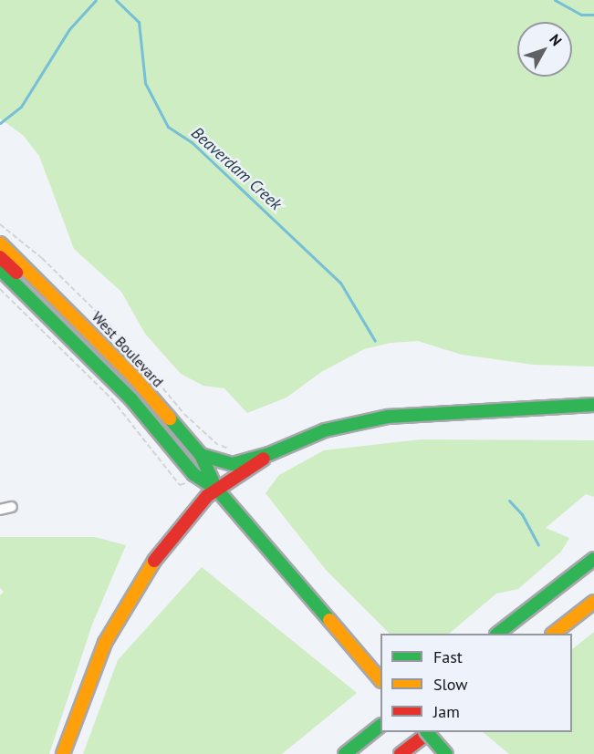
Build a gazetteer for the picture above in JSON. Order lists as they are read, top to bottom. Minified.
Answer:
{"streets":{"main road":["West Boulevard"]},"water":["Beaverdam Creek"],"legend":["Fast","Slow","Jam"],"north":"top right"}
